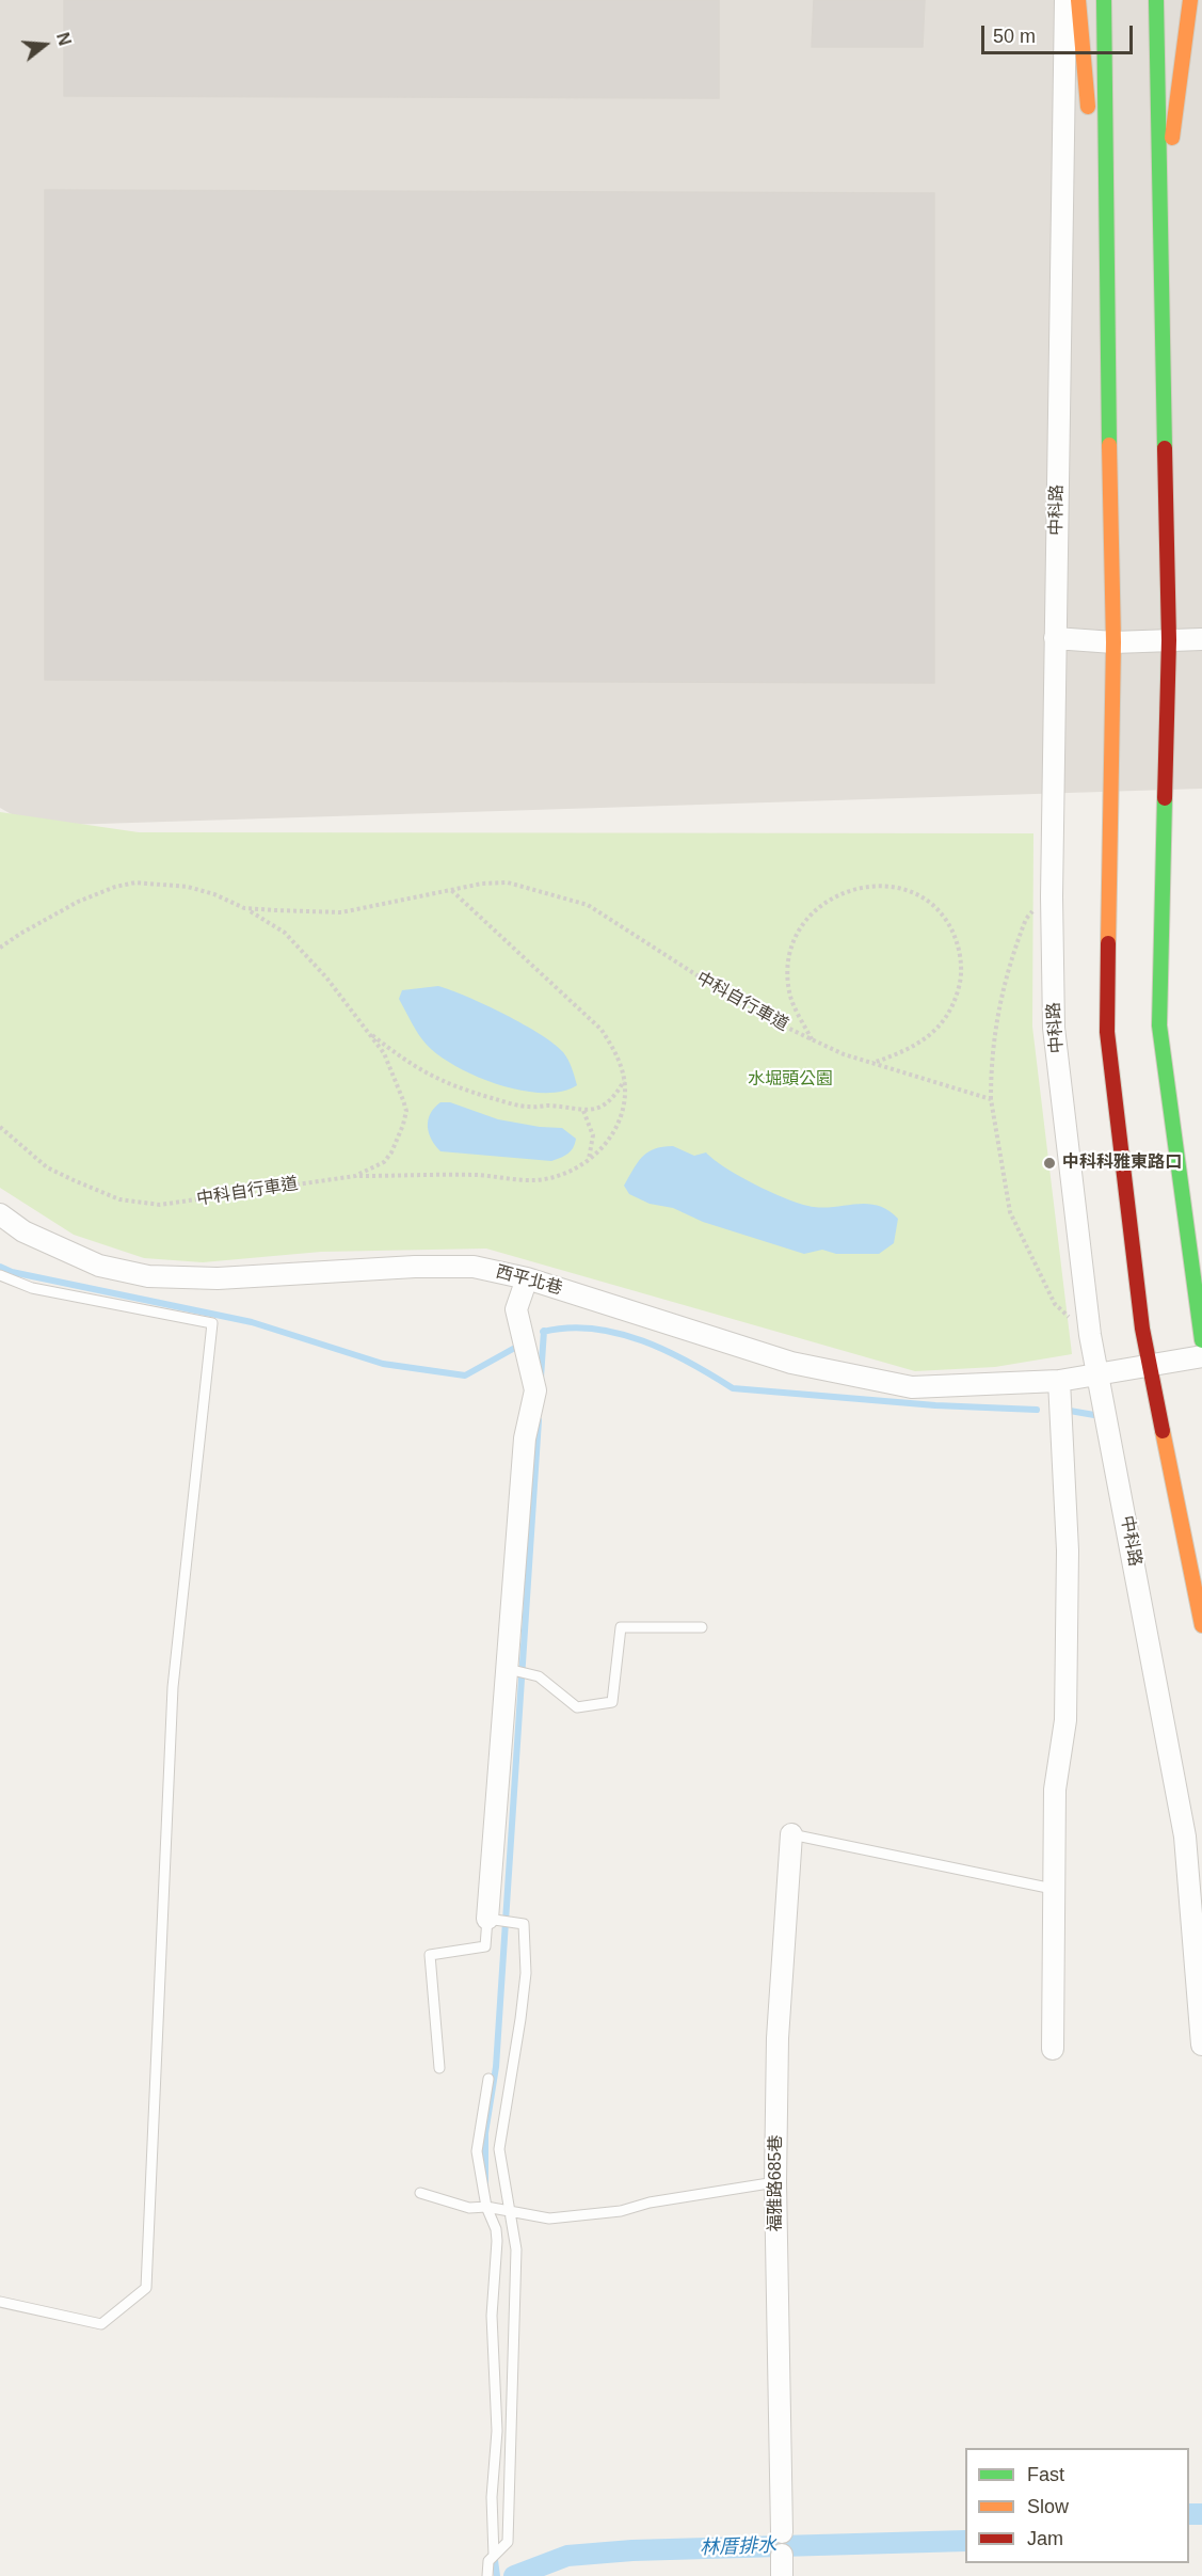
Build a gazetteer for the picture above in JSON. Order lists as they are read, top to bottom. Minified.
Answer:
{"streets":{"street":["中科路","西平北巷","福雅路685巷"],"path":["中科自行車道"]},"crossings":[["中科路","西平北巷"]],"water":["林厝排水"],"parks":["水堀頭公園"],"places":["中科科雅東路口"],"legend":["Fast","Slow","Jam"],"scale_bar":"50 m","north":"right"}
